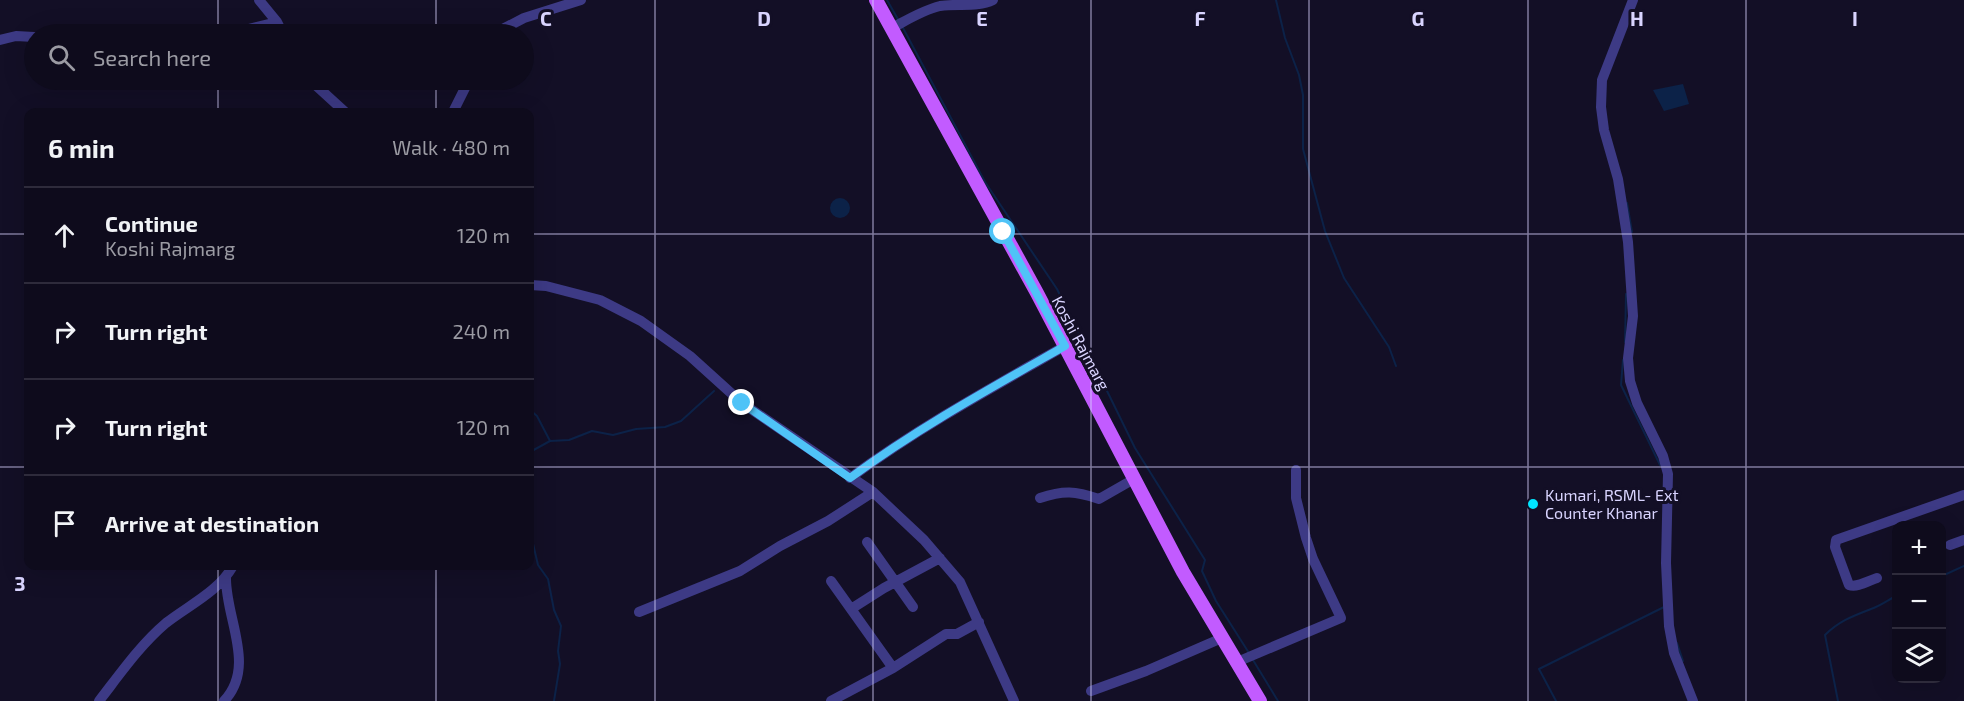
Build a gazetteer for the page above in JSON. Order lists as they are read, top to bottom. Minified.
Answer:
{"streets":{"main road":["Koshi Rajmarg"]},"places":["Kumari, RSML- Ext Counter Khanar"],"page":{"search":"Search here","heading":["6 min","Walk · 480 m"],"list":[["Continue","Koshi Rajmarg","120 m"],["Turn right","240 m"],["Turn right","120 m"],"Arrive at destination"],"map_buttons":["+","−"]},"grid":{"columns":["C","D","E","F","G","H","I"],"rows":["3"]}}
